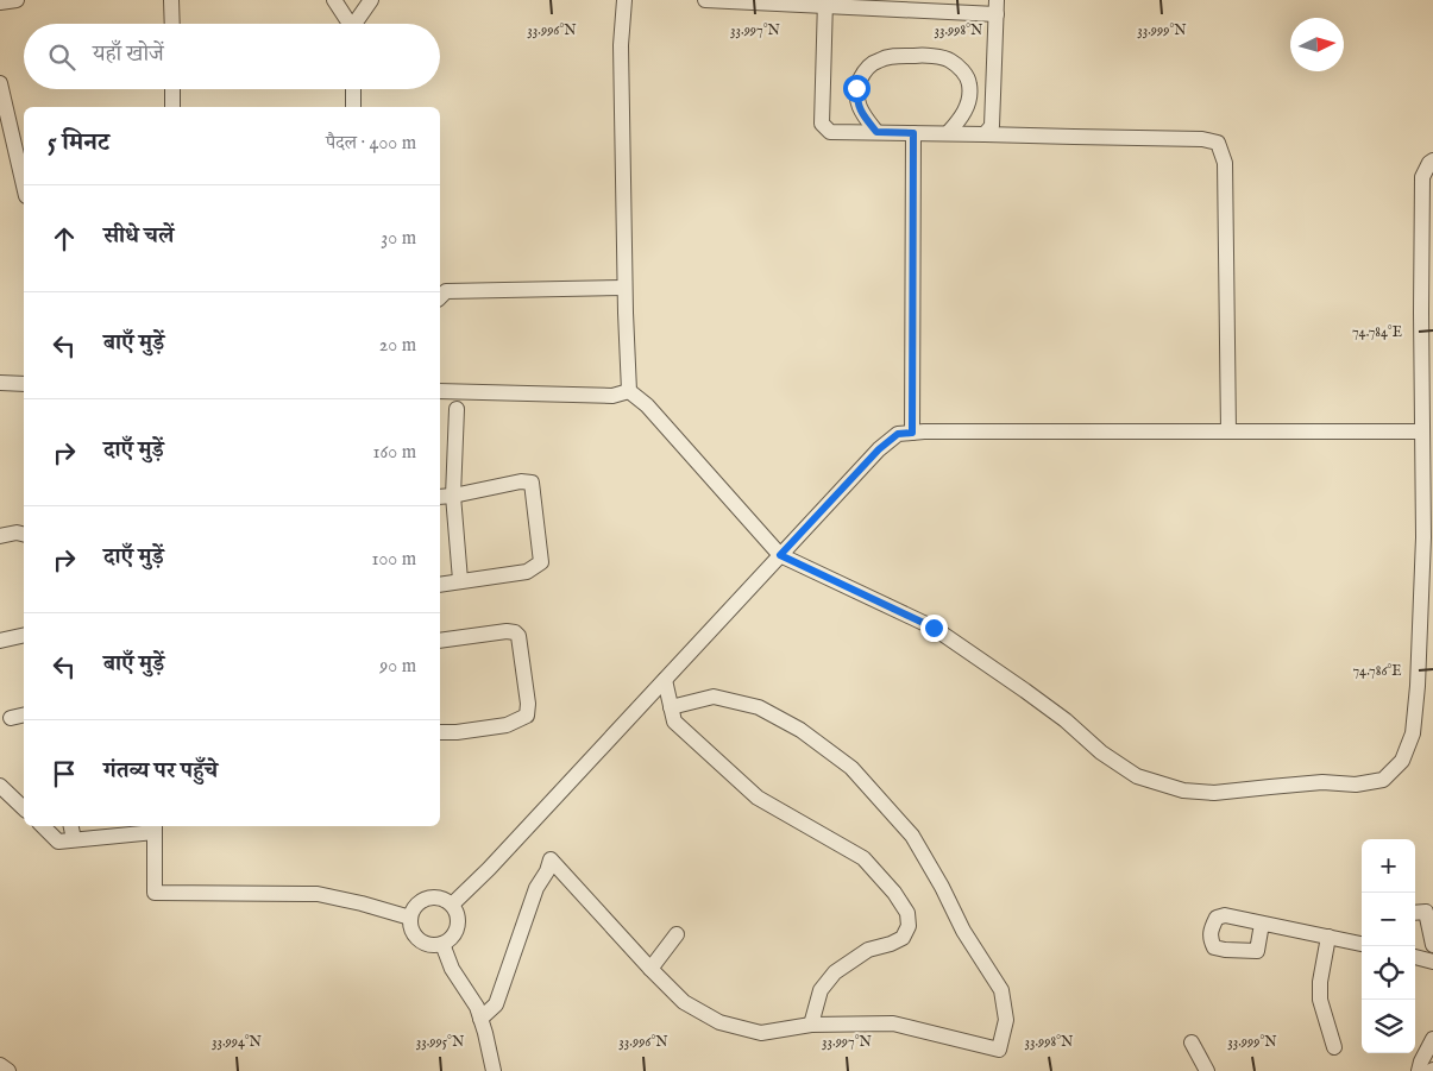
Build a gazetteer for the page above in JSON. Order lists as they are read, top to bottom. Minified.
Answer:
{"north":"right","page":{"search":"यहाँ खोजें","heading":["5 मिनट","पैदल · 400 m"],"list":[["सीधे चलें","30 m"],["बाएँ मुड़ें","20 m"],["दाएँ मुड़ें","160 m"],["दाएँ मुड़ें","100 m"],["बाएँ मुड़ें","90 m"],"गंतव्य पर पहुँचे"],"map_buttons":["+","−"]},"coordinates":["33.996°N","33.997°N","33.998°N","33.999°N","74.784°E","74.786°E","33.994°N","33.995°N"]}
